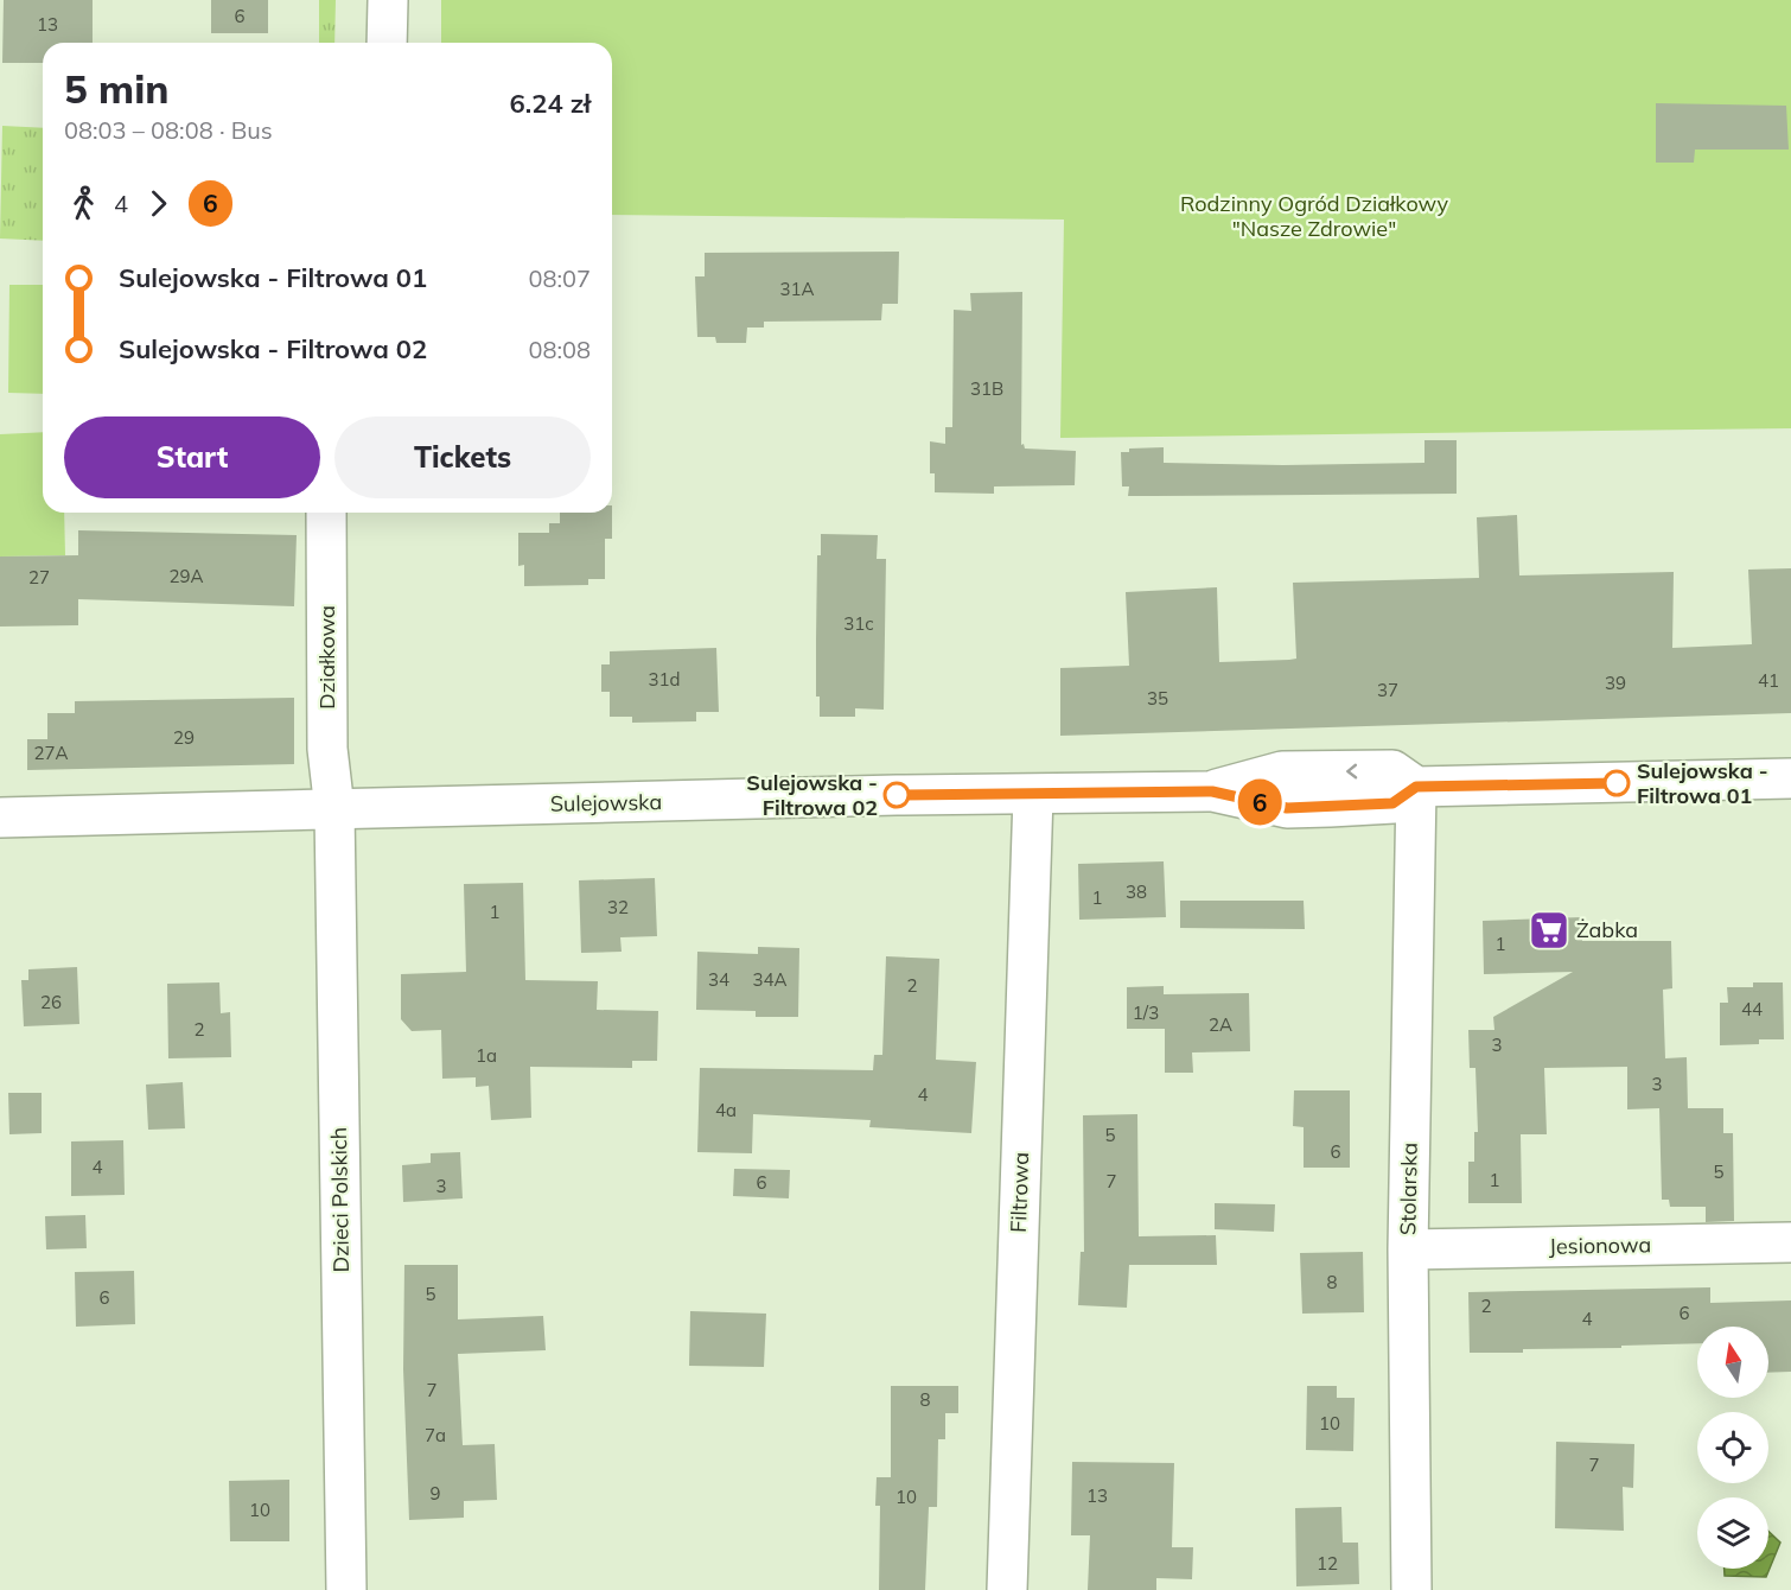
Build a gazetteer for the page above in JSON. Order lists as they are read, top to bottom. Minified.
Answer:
{"streets":{"street":["Działkowa","Sulejowska","Stolarska","Filtrowa","Dzieci Polskich","Jesionowa"]},"crossings":[["Działkowa","Sulejowska"],["Działkowa","Dzieci Polskich"],["Sulejowska","Stolarska"],["Sulejowska","Filtrowa"],["Sulejowska","Dzieci Polskich"],["Stolarska","Jesionowa"]],"parks":["Rodzinny Ogród Działkowy \"Nasze Zdrowie\""],"places":{"other":["Sulejowska - Filtrowa 01","Sulejowska - Filtrowa 02"],"supermarket":["Żabka"]},"lines":["bus line 6"],"house_numbers":["6","13","31A","31B","29A","27","31c","31d","41","39","37","35","29","27A","38","1","32","1","1","34","34A","2","26","44","1/3","2A","2","3","1a","3","4","4a","5","6","4","5","1","7","6","3","8","5","6","2","6","4","7","8","10","7a","7","9","13","10","10","12"],"north":"top","page":{"on_map":"6","heading":["5 min","08:03 – 08:08 · Bus","6.24 zł"],"legs":["4","6"],"list":[{"name":"Sulejowska - Filtrowa 01","value":"08:07"},{"name":"Sulejowska - Filtrowa 02","value":"08:08"}],"buttons":["Start","Tickets"]}}
